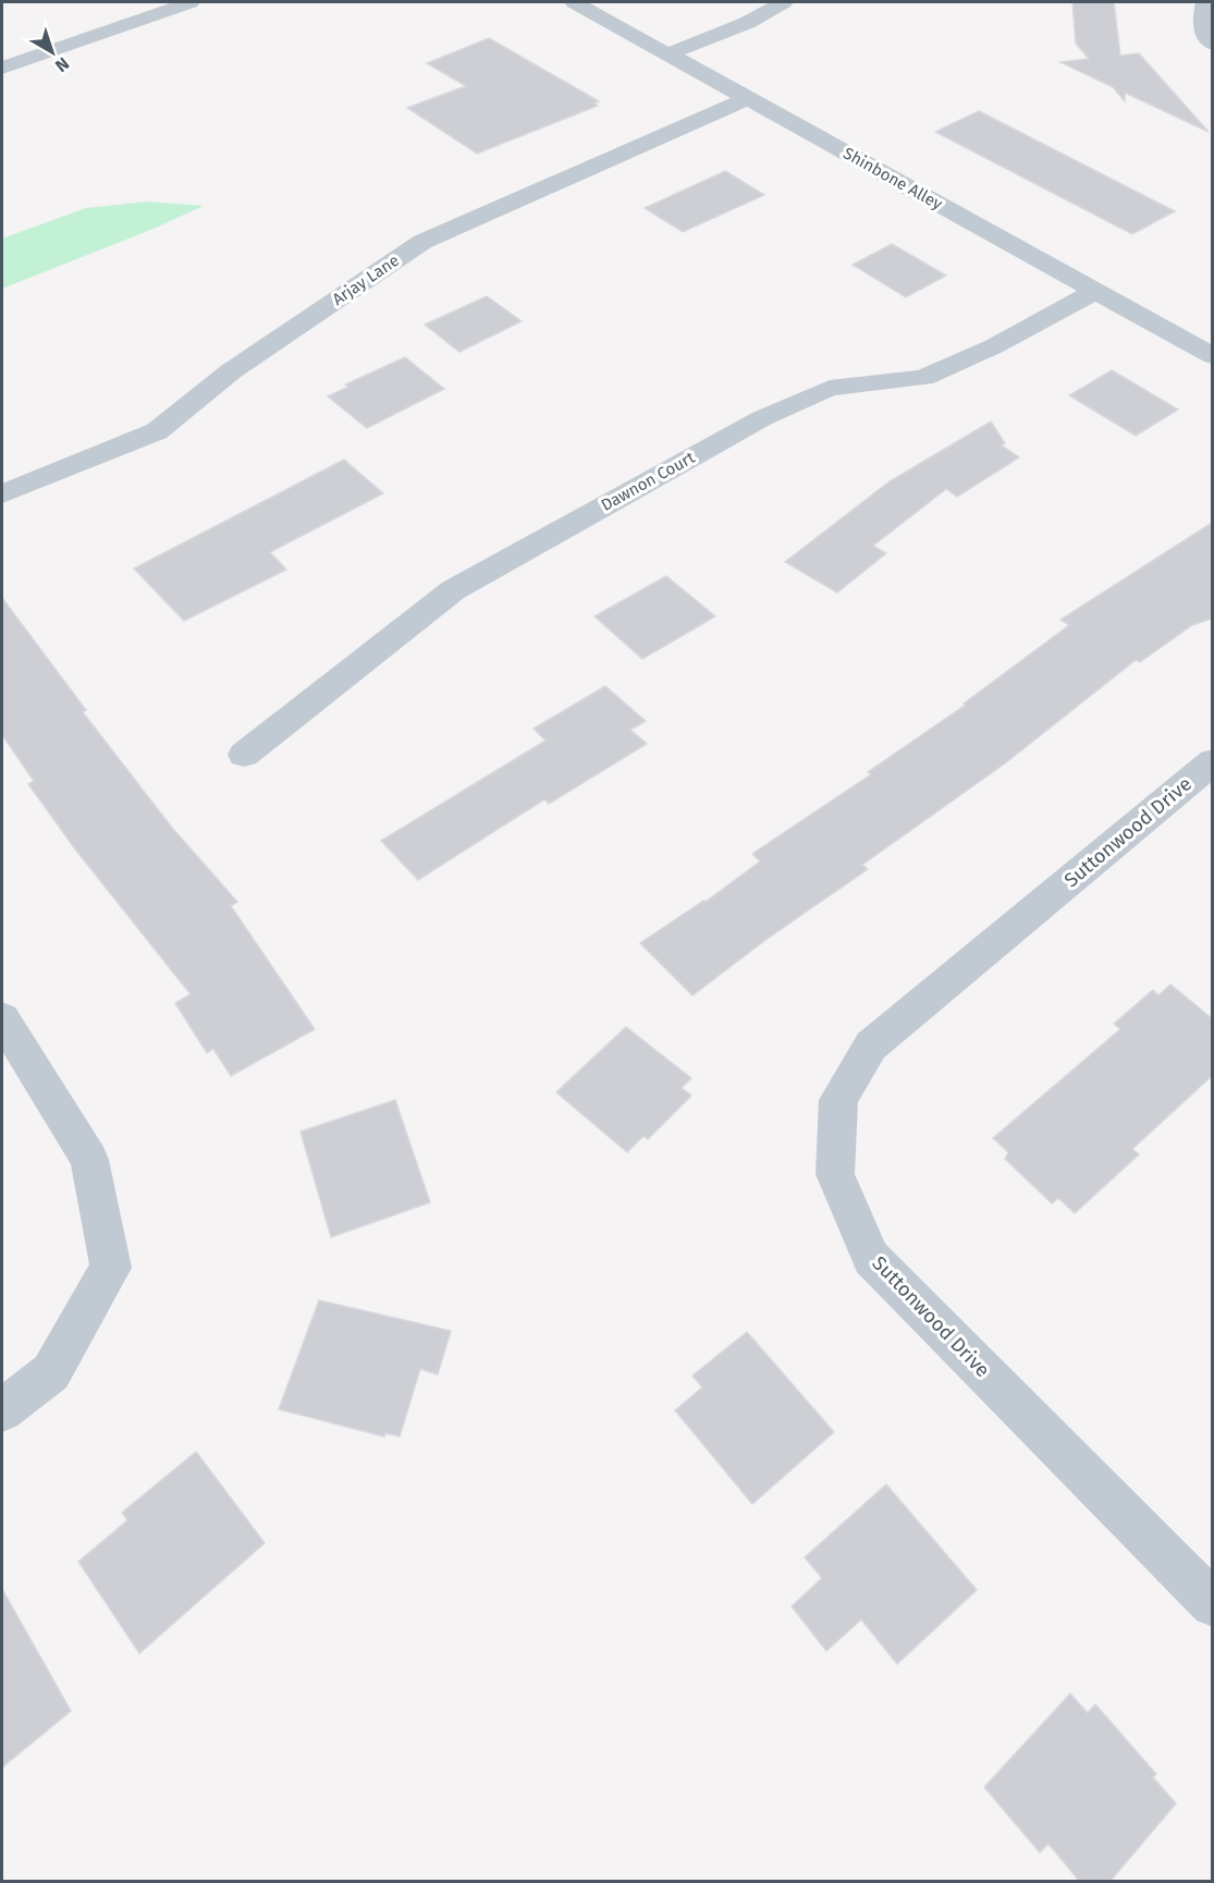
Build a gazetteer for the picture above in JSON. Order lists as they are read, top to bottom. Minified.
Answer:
{"streets":{"street":["Shinbone Alley","Arjay Lane","Dawnon Court","Suttonwood Drive"]},"crossings":[["Shinbone Alley","Arjay Lane"],["Shinbone Alley","Dawnon Court"]],"north":"bottom right"}
